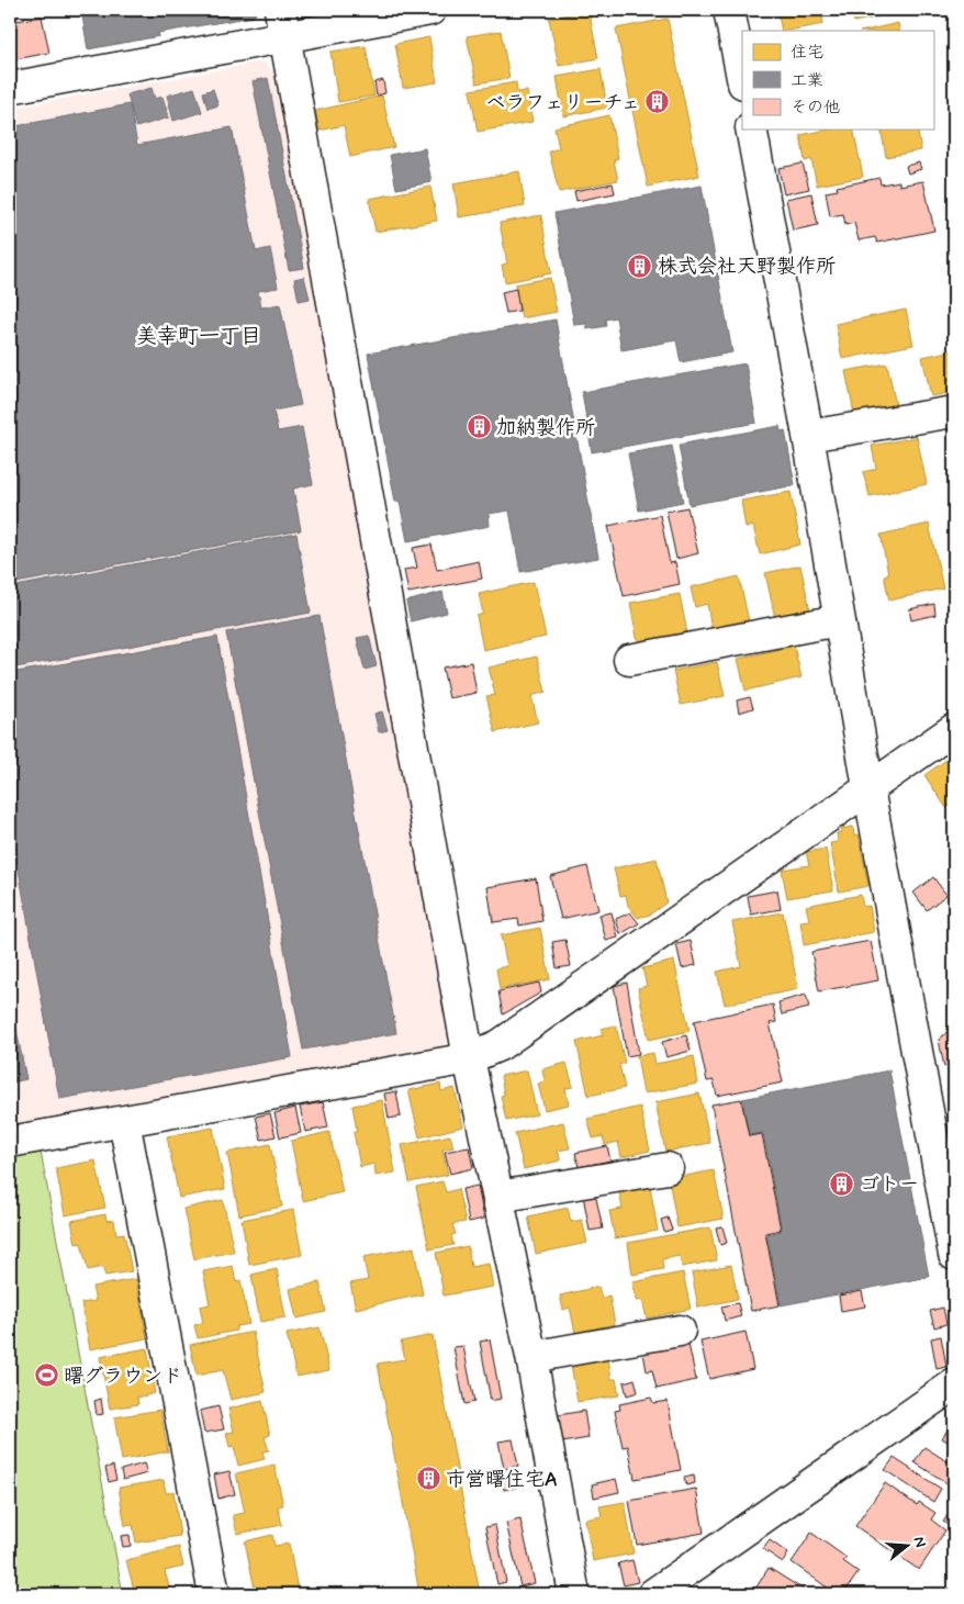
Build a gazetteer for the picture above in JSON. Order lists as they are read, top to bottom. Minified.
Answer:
{"districts":["美幸町一丁目"],"places":{"building":["ベラフェリーチェ","株式会社天野製作所","加納製作所","ゴトー","市営曙住宅A"],"sports":["曙グラウンド"]},"legend":["住宅","工業","その他"],"north":"right"}
